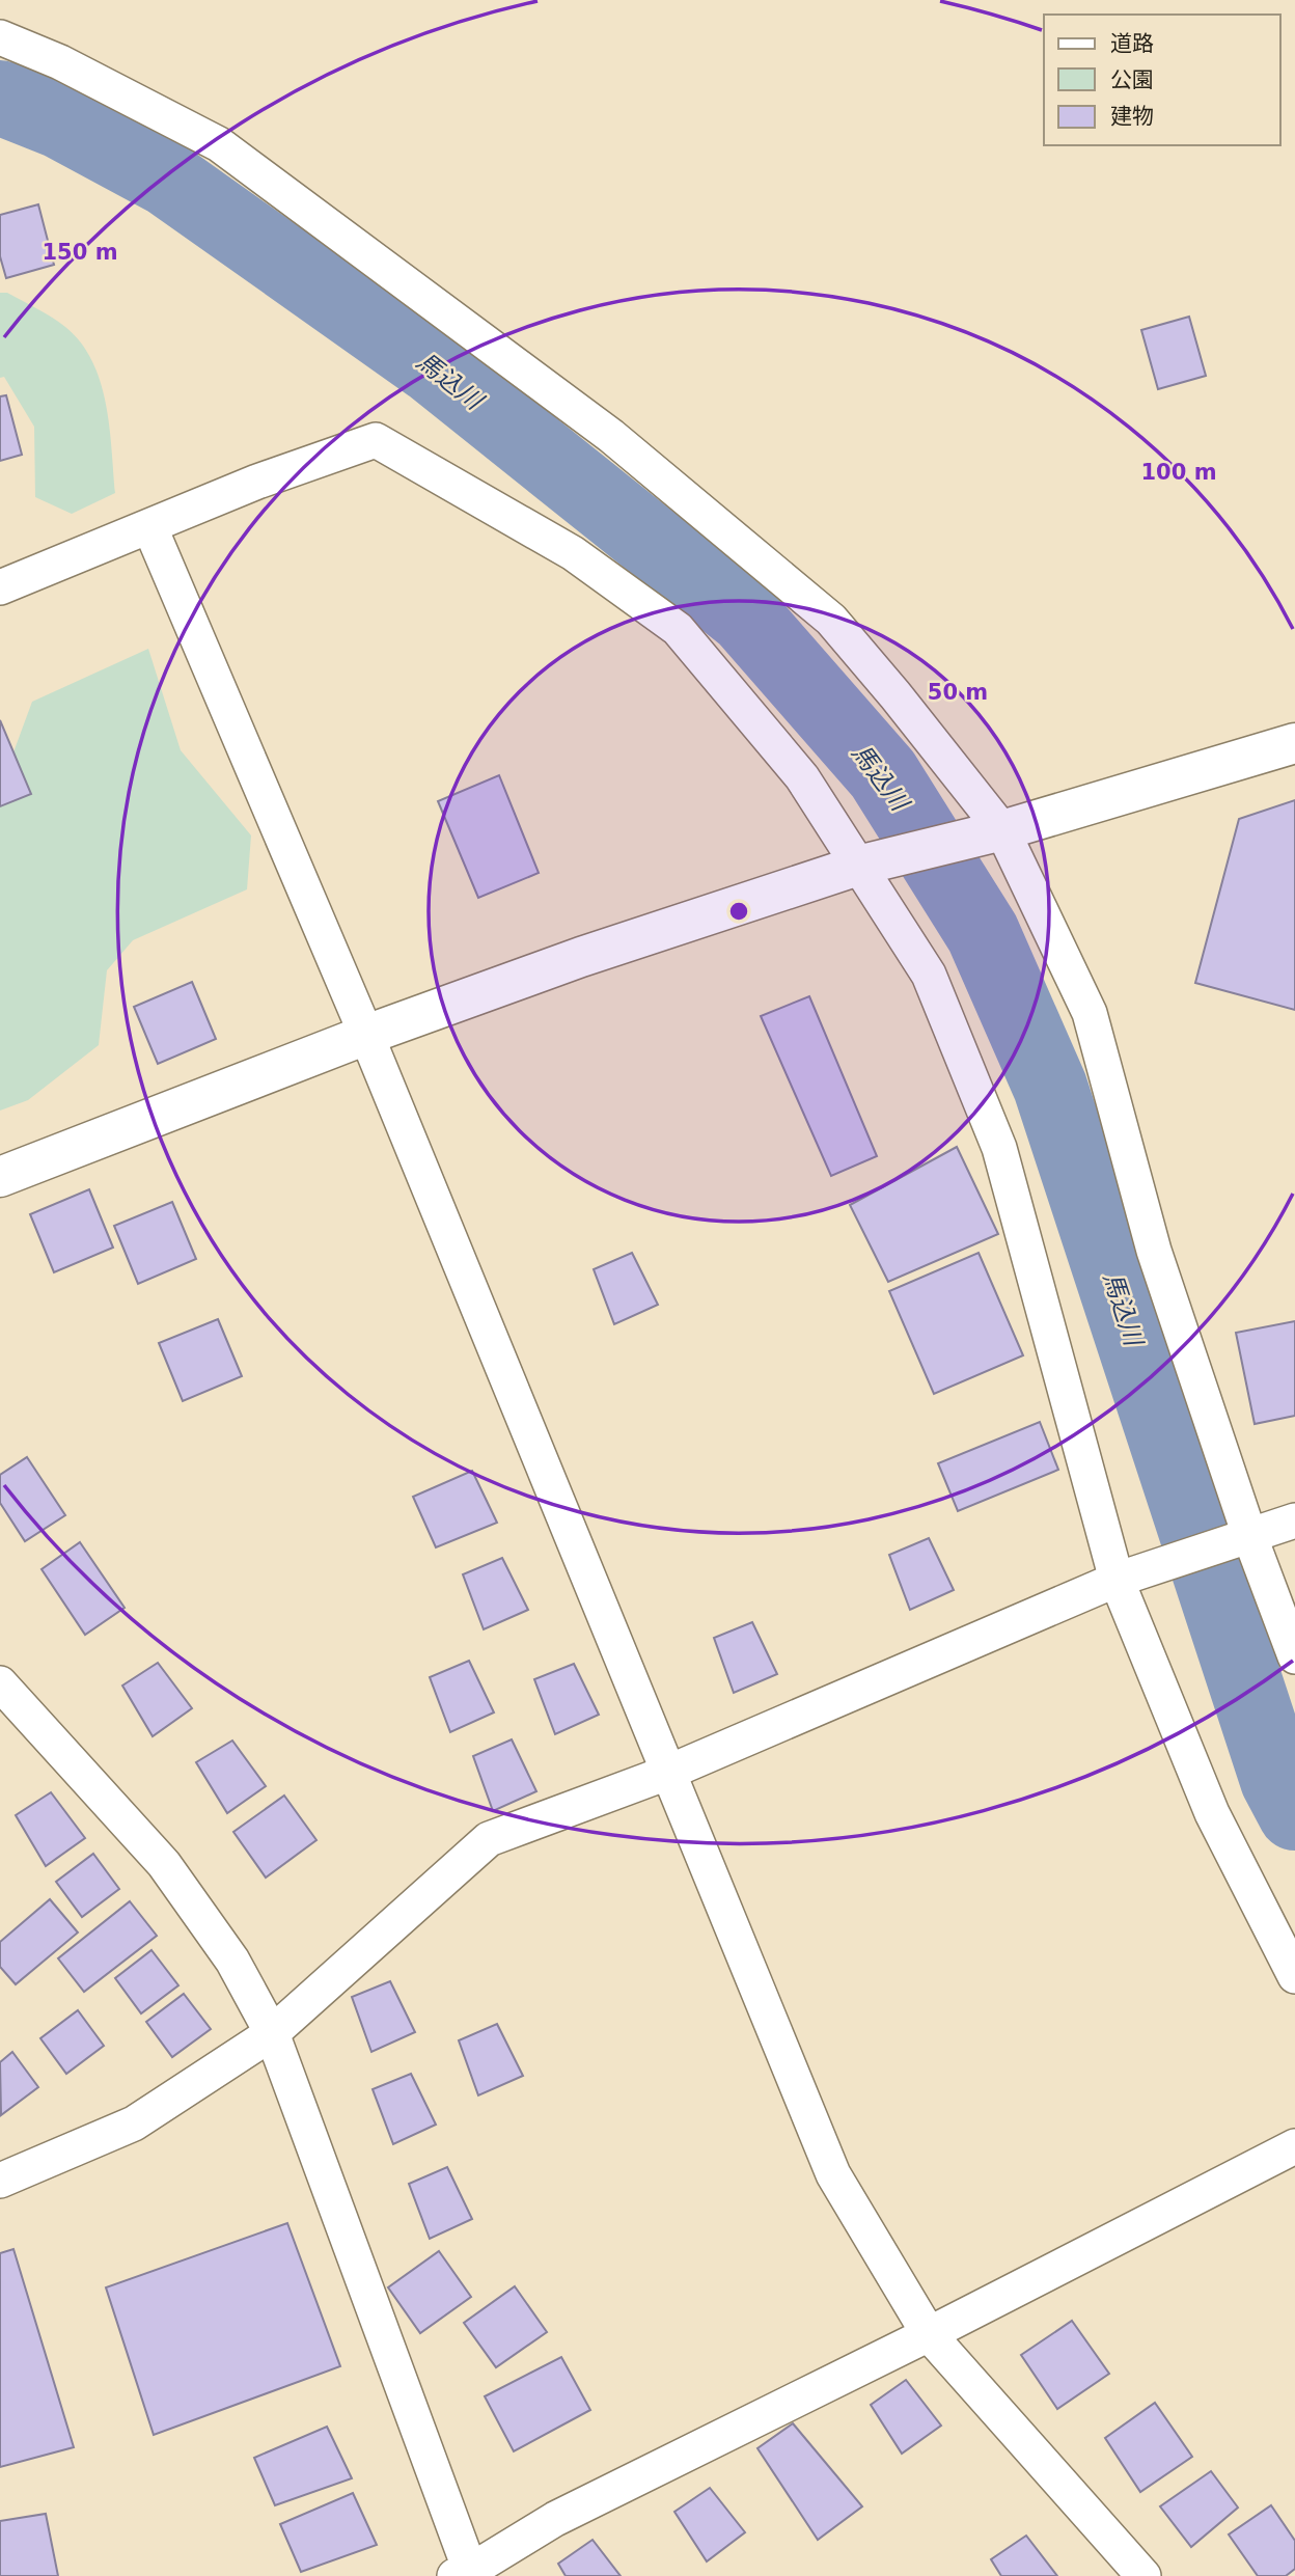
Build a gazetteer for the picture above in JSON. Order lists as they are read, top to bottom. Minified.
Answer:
{"water":["馬込川"],"legend":["道路","公園","建物"],"rings":["150 m","100 m","50 m"]}
